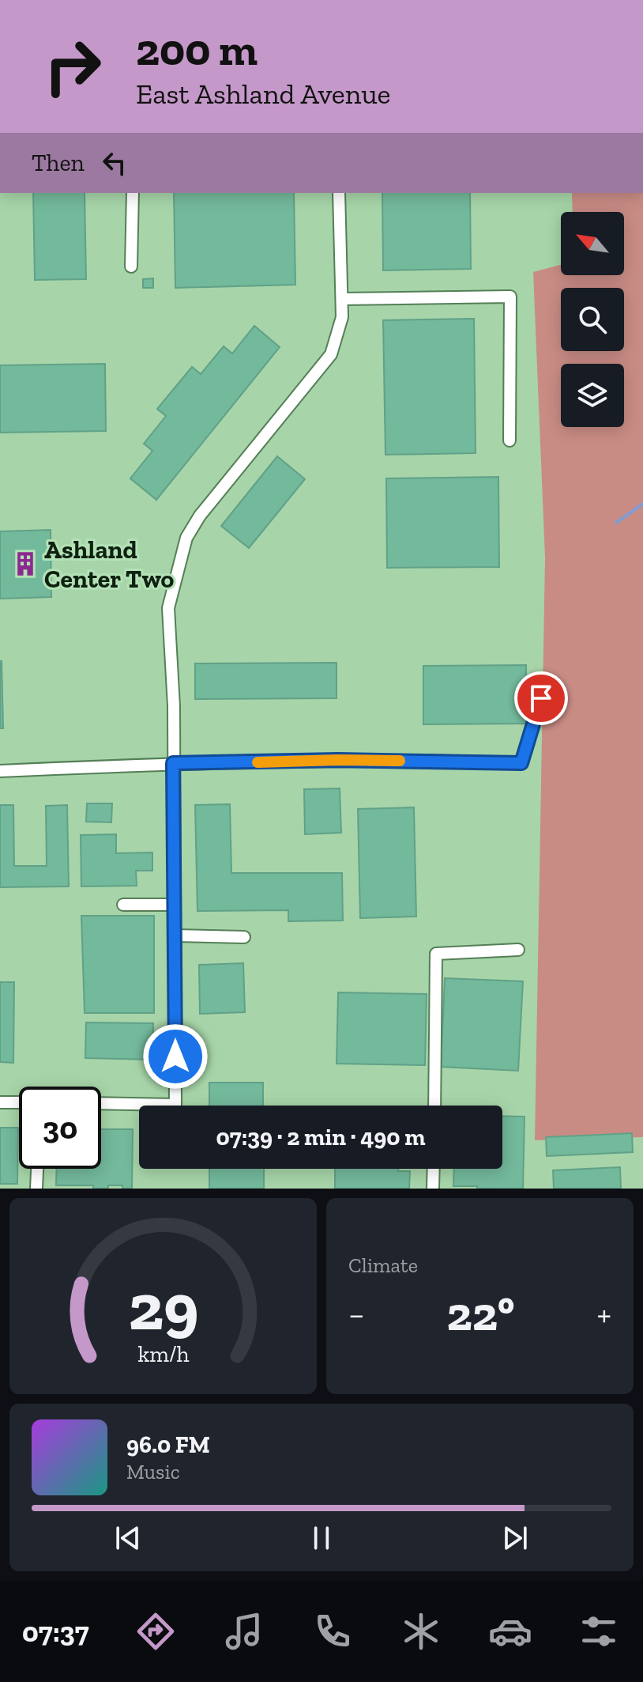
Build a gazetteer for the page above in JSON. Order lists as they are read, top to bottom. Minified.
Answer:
{"places":{"building":["Ashland Center Two"]},"north":"top left","page":{"turn":["200 m","East Ashland Avenue"],"then":"Then","limit":"30","trip":"07:39 · 2 min · 490 m","tile":"Climate","heat":["−","22°","+"],"song":["96.0 FM","Music"],"tabs":"07:37","gauge":["29","km/h"]}}
